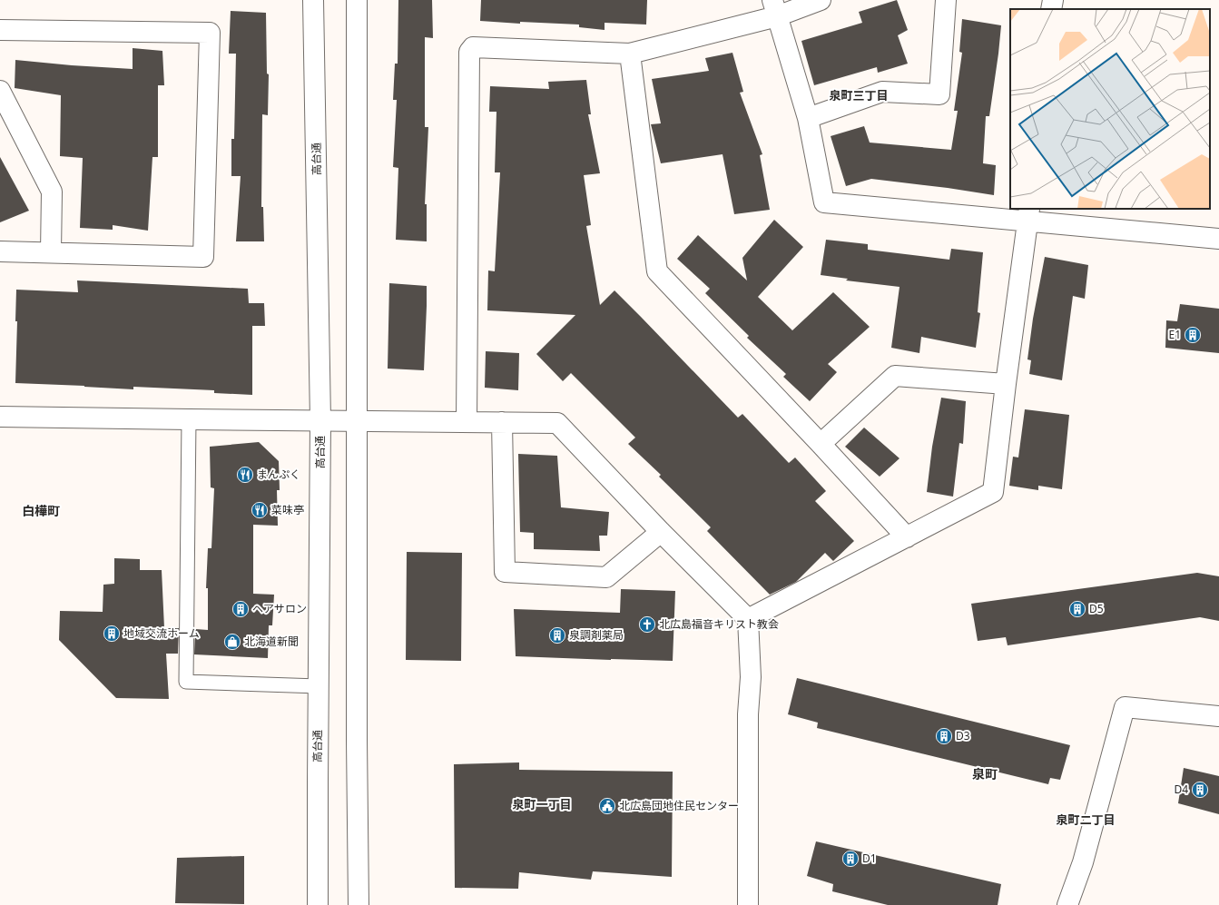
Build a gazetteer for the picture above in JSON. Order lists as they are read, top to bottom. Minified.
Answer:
{"streets":{"street":["高台通"]},"districts":["泉町三丁目","白樺町","泉町","泉町一丁目","泉町二丁目"],"places":{"building":["E1","ヘアサロン","D5","地域交流ホーム","泉調剤薬局","D3","D4","D1"],"restaurant":["まんぷく","菜味亭"],"church":["北広島福音キリスト教会"],"shop":["北海道新聞"],"public building":["北広島団地住民センター"]}}
